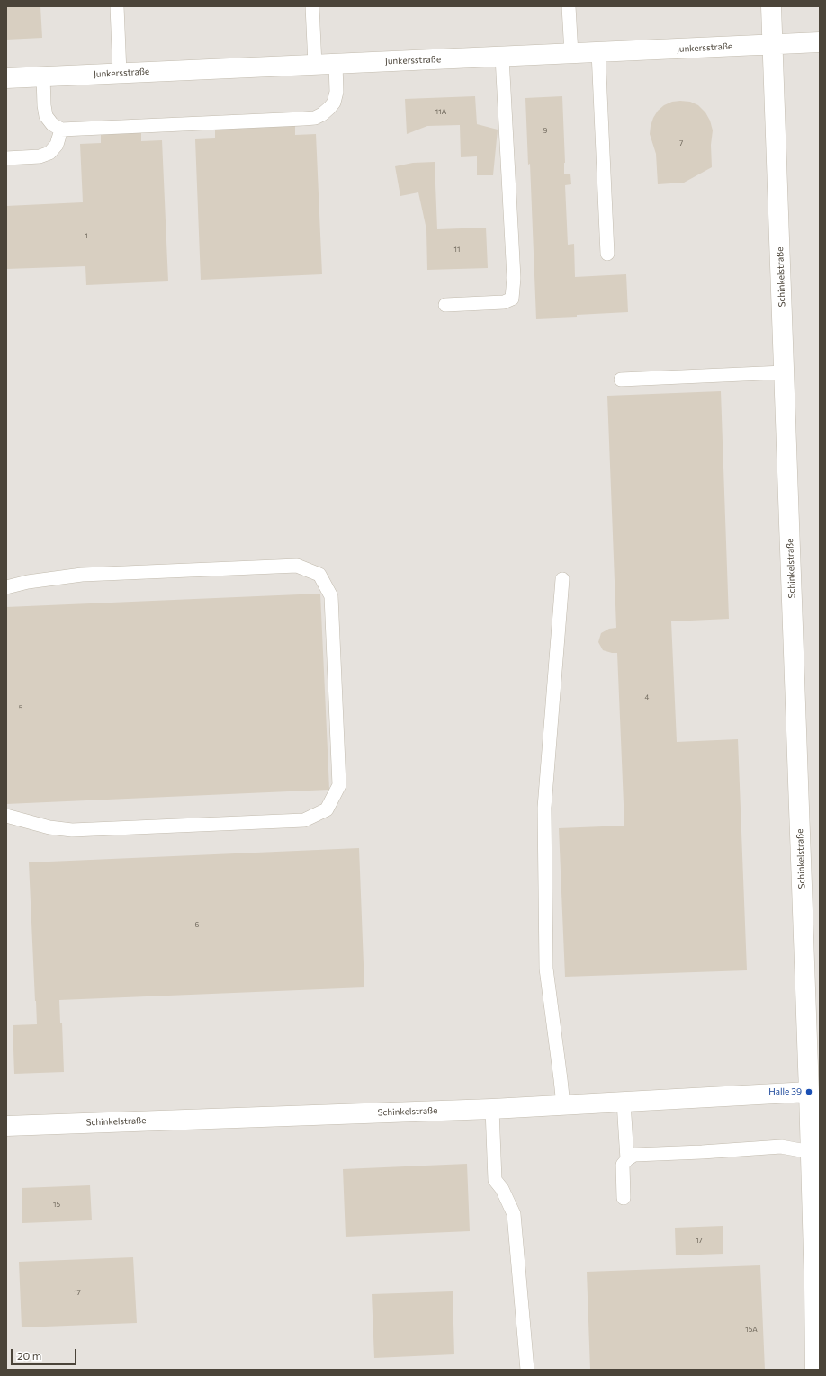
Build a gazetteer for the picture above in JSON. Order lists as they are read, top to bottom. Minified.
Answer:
{"streets":{"street":["Junkersstraße","Schinkelstraße"]},"crossings":[["Junkersstraße","Schinkelstraße"]],"places":["Halle 39"],"house_numbers":["11A","9","7","1","11","4","5","6","15","17","17","15A"],"scale_bar":"20 m"}
